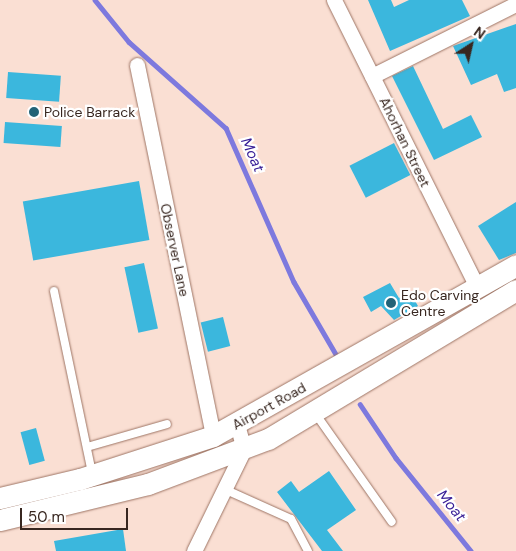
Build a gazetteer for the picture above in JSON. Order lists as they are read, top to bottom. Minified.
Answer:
{"streets":{"main road":["Airport Road"],"street":["Ahorhan Street","Observer Lane"]},"crossings":[["Ahorhan Street","Airport Road"],["Observer Lane","Airport Road"]],"water":["Moat"],"places":["Police Barrack","Edo Carving Centre"],"scale_bar":"50 m","north":"top right"}
